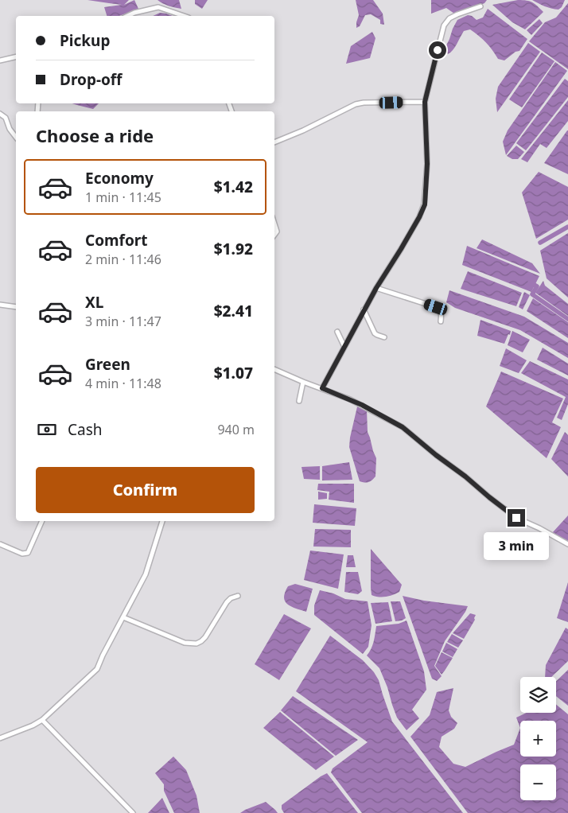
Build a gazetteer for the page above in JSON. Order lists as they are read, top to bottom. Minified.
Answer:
{"page":{"banner":["Pickup","Drop-off"],"heading":"Choose a ride","list":[{"name":"Economy","note":"1 min · 11:45","value":"$1.42"},{"name":"Comfort","note":"2 min · 11:46","value":"$1.92"},{"name":"XL","note":"3 min · 11:47","value":"$2.41"},{"name":"Green","note":"4 min · 11:48","value":"$1.07"}],"pay":["Cash","940 m"],"buttons":"Confirm","bubble":"3 min","map_buttons":["+","−"]}}
